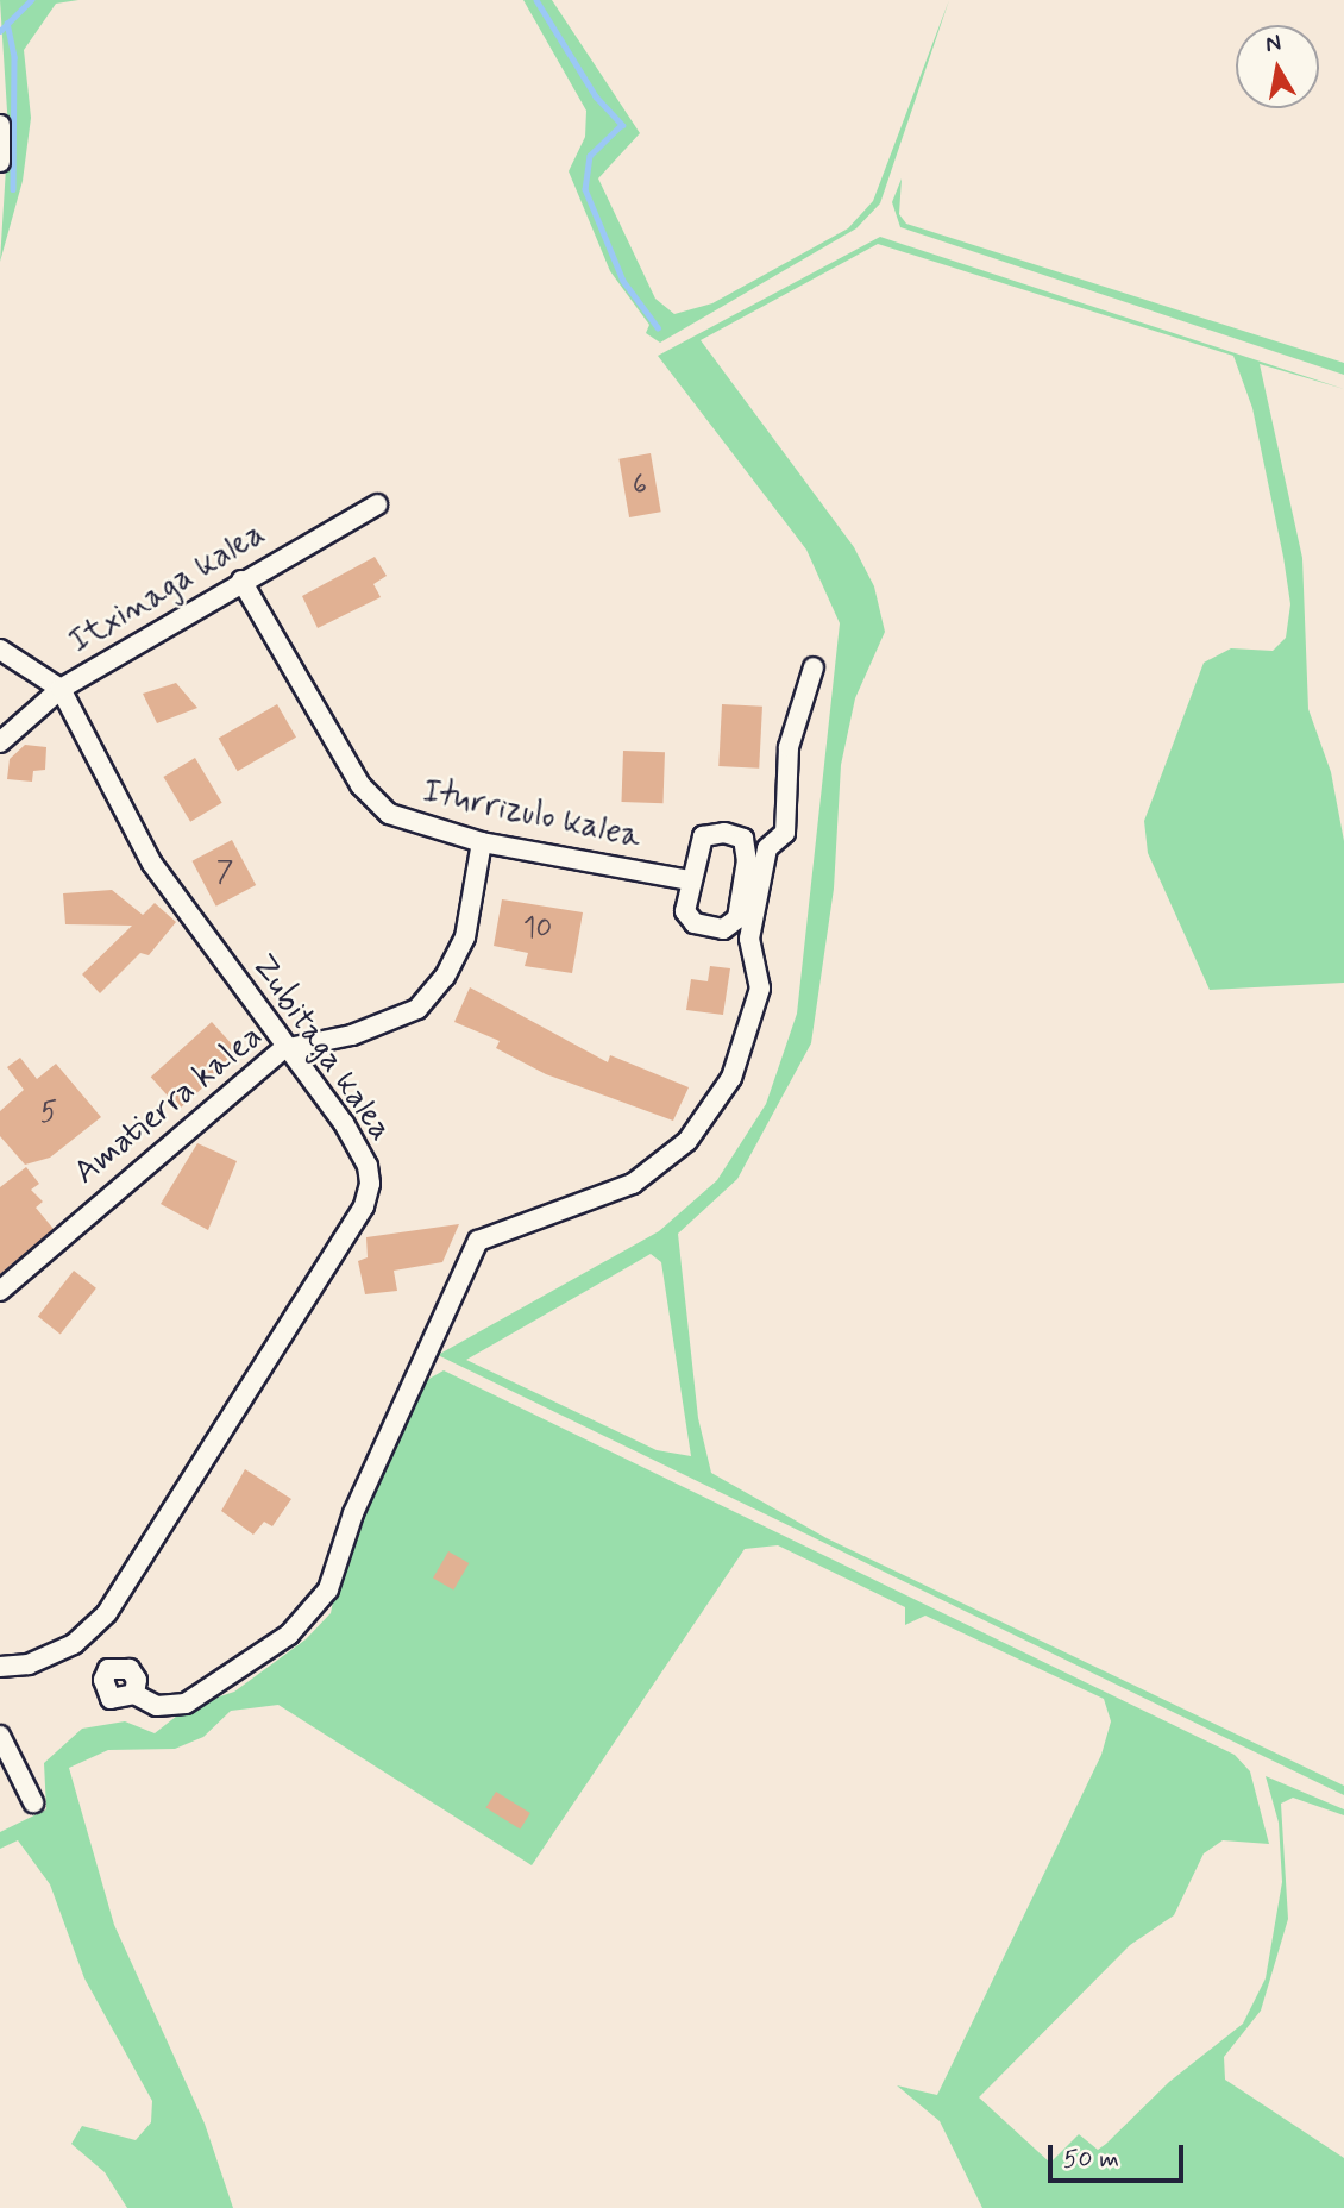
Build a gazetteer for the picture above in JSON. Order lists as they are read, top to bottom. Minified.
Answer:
{"streets":{"street":["Itxinaga kalea","Iturrizulo kalea","Zubitaga kalea","Amatierra kalea"]},"crossings":[["Itxinaga kalea","Iturrizulo kalea"],["Itxinaga kalea","Zubitaga kalea"],["Iturrizulo kalea","Amatierra kalea"],["Zubitaga kalea","Amatierra kalea"]],"house_numbers":["6","7","10","5"],"scale_bar":"50 m","north":"top"}
